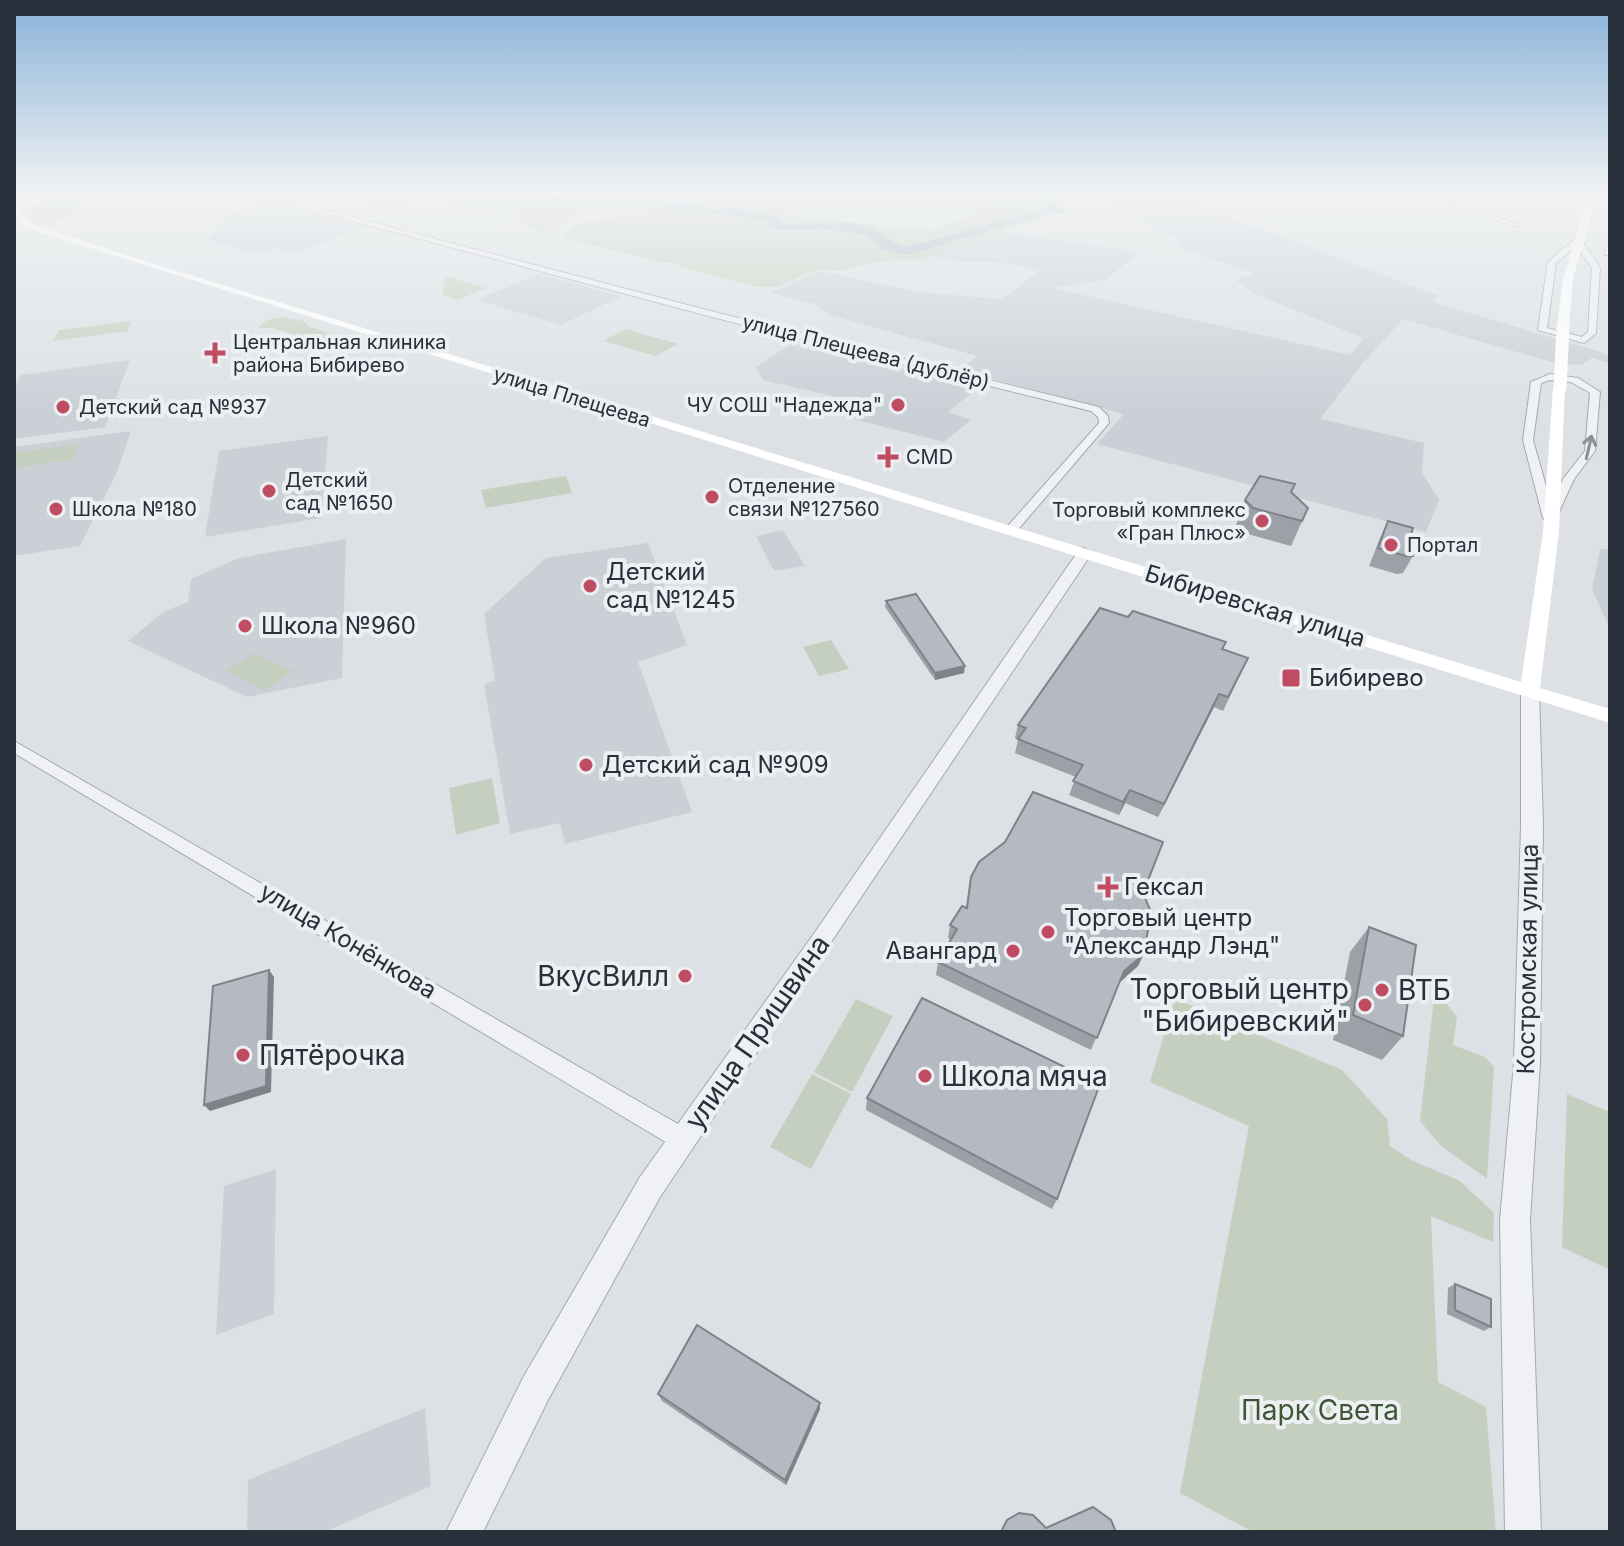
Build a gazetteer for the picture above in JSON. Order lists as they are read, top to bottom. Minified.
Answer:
{"streets":{"main road":["улица Плещеева","Бибиревская улица","Костромская улица"],"street":["улица Плещеева (дублёр)","улица Конёнкова","улица Пришвина"]},"crossings":[["улица Плещеева (дублёр)","улица Плещеева"],["улица Плещеева","Бибиревская улица"],["улица Плещеева","улица Пришвина"],["Бибиревская улица","Костромская улица"],["Бибиревская улица","улица Пришвина"],["улица Конёнкова","улица Пришвина"]],"parks":["Парк Света"],"places":{"health":["Центральная клиника района Бибирево","CMD","Гексал"],"other":["ЧУ СОШ \"Надежда\"","Детский сад №937","Детский сад №1650","Отделение связи №127560","Школа №180","Торговый комплекс «Гран Плюс»","Портал","Детский сад №1245","Школа №960","Детский сад №909","Торговый центр \"Александр Лэнд\"","Авангард","ВкусВилл","ВТБ","Торговый центр \"Бибиревский\"","Пятёрочка","Школа мяча"],"transit":["Бибирево"]}}
